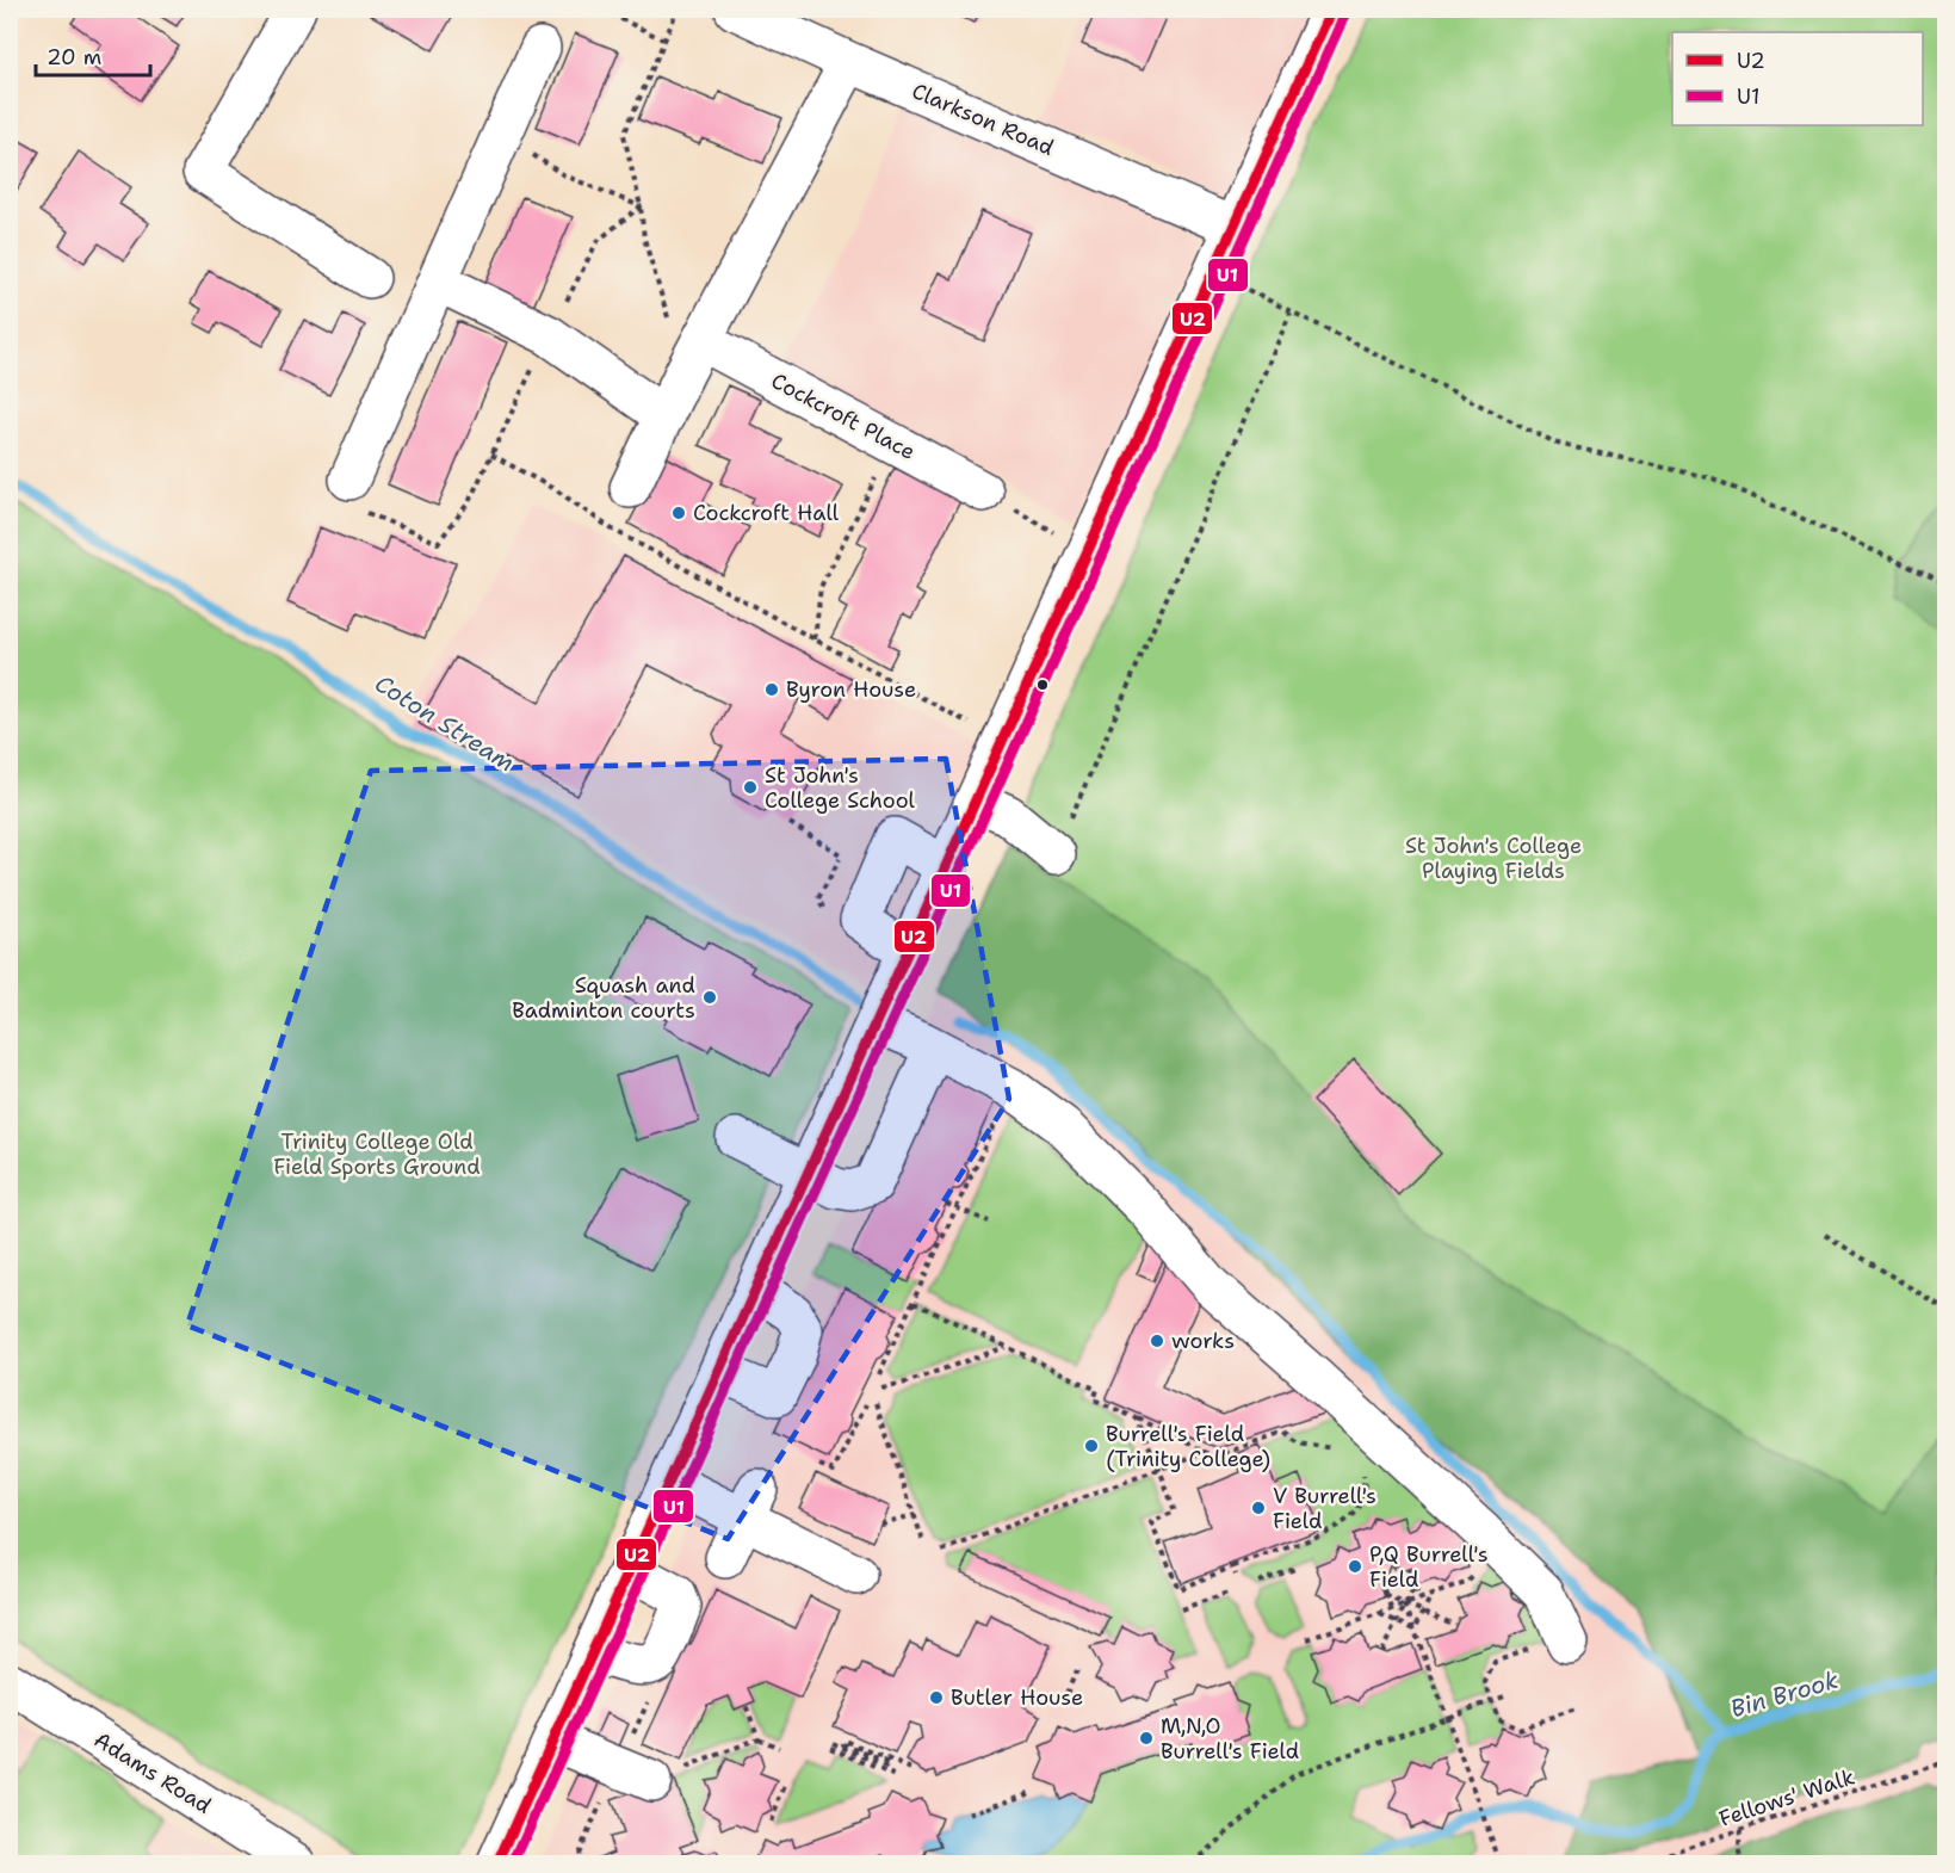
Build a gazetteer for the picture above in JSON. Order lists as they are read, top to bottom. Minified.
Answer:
{"streets":{"street":["Clarkson Road","Cockcroft Place","Adams Road"],"path":["Fellows' Walk"]},"water":["Coton Stream","Bin Brook"],"parks":["St John's College Playing Fields","Trinity College Old Field Sports Ground"],"places":["Cockcroft Hall","Byron House","St John's College School","Squash and Badminton courts","works","Burrell's Field (Trinity College)","V Burrell's Field","P,Q Burrell's Field","Butler House","M,N,O Burrell's Field"],"lines":["transit line U2","transit line U1"],"legend":["U2","U1"],"scale_bar":"20 m"}
